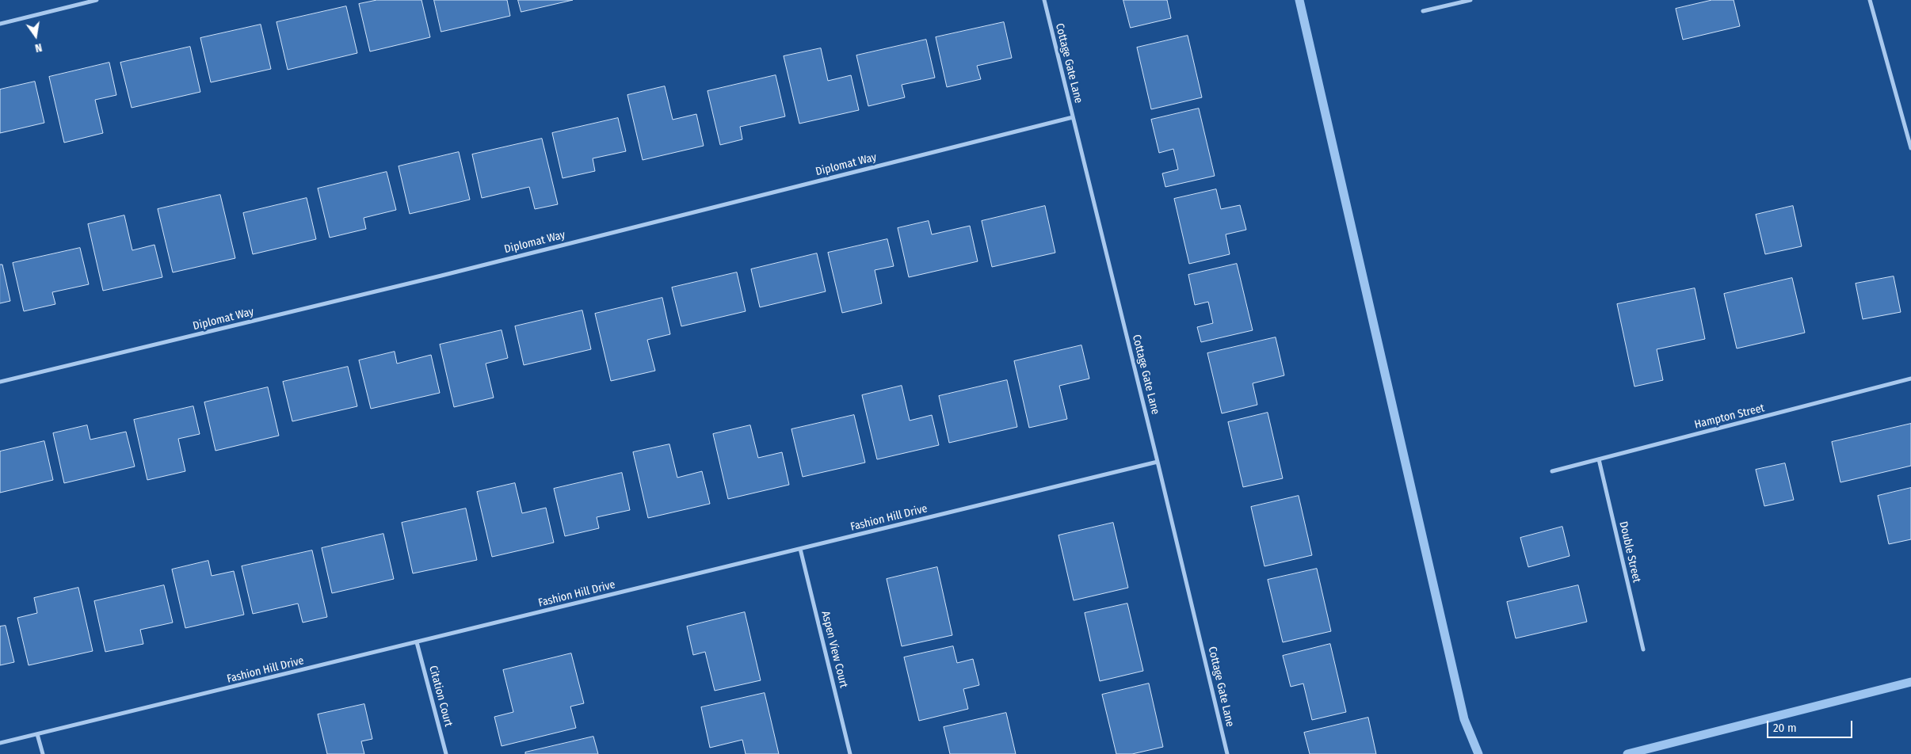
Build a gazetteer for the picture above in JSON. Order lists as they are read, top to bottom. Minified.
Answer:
{"streets":{"street":["Cottage Gate Lane","Diplomat Way","Hampton Street","Fashion Hill Drive","Double Street","Aspen View Court","Citation Court"]},"crossings":[["Cottage Gate Lane","Diplomat Way"],["Cottage Gate Lane","Fashion Hill Drive"],["Hampton Street","Double Street"],["Fashion Hill Drive","Aspen View Court"],["Fashion Hill Drive","Citation Court"]],"scale_bar":"20 m","north":"bottom"}
